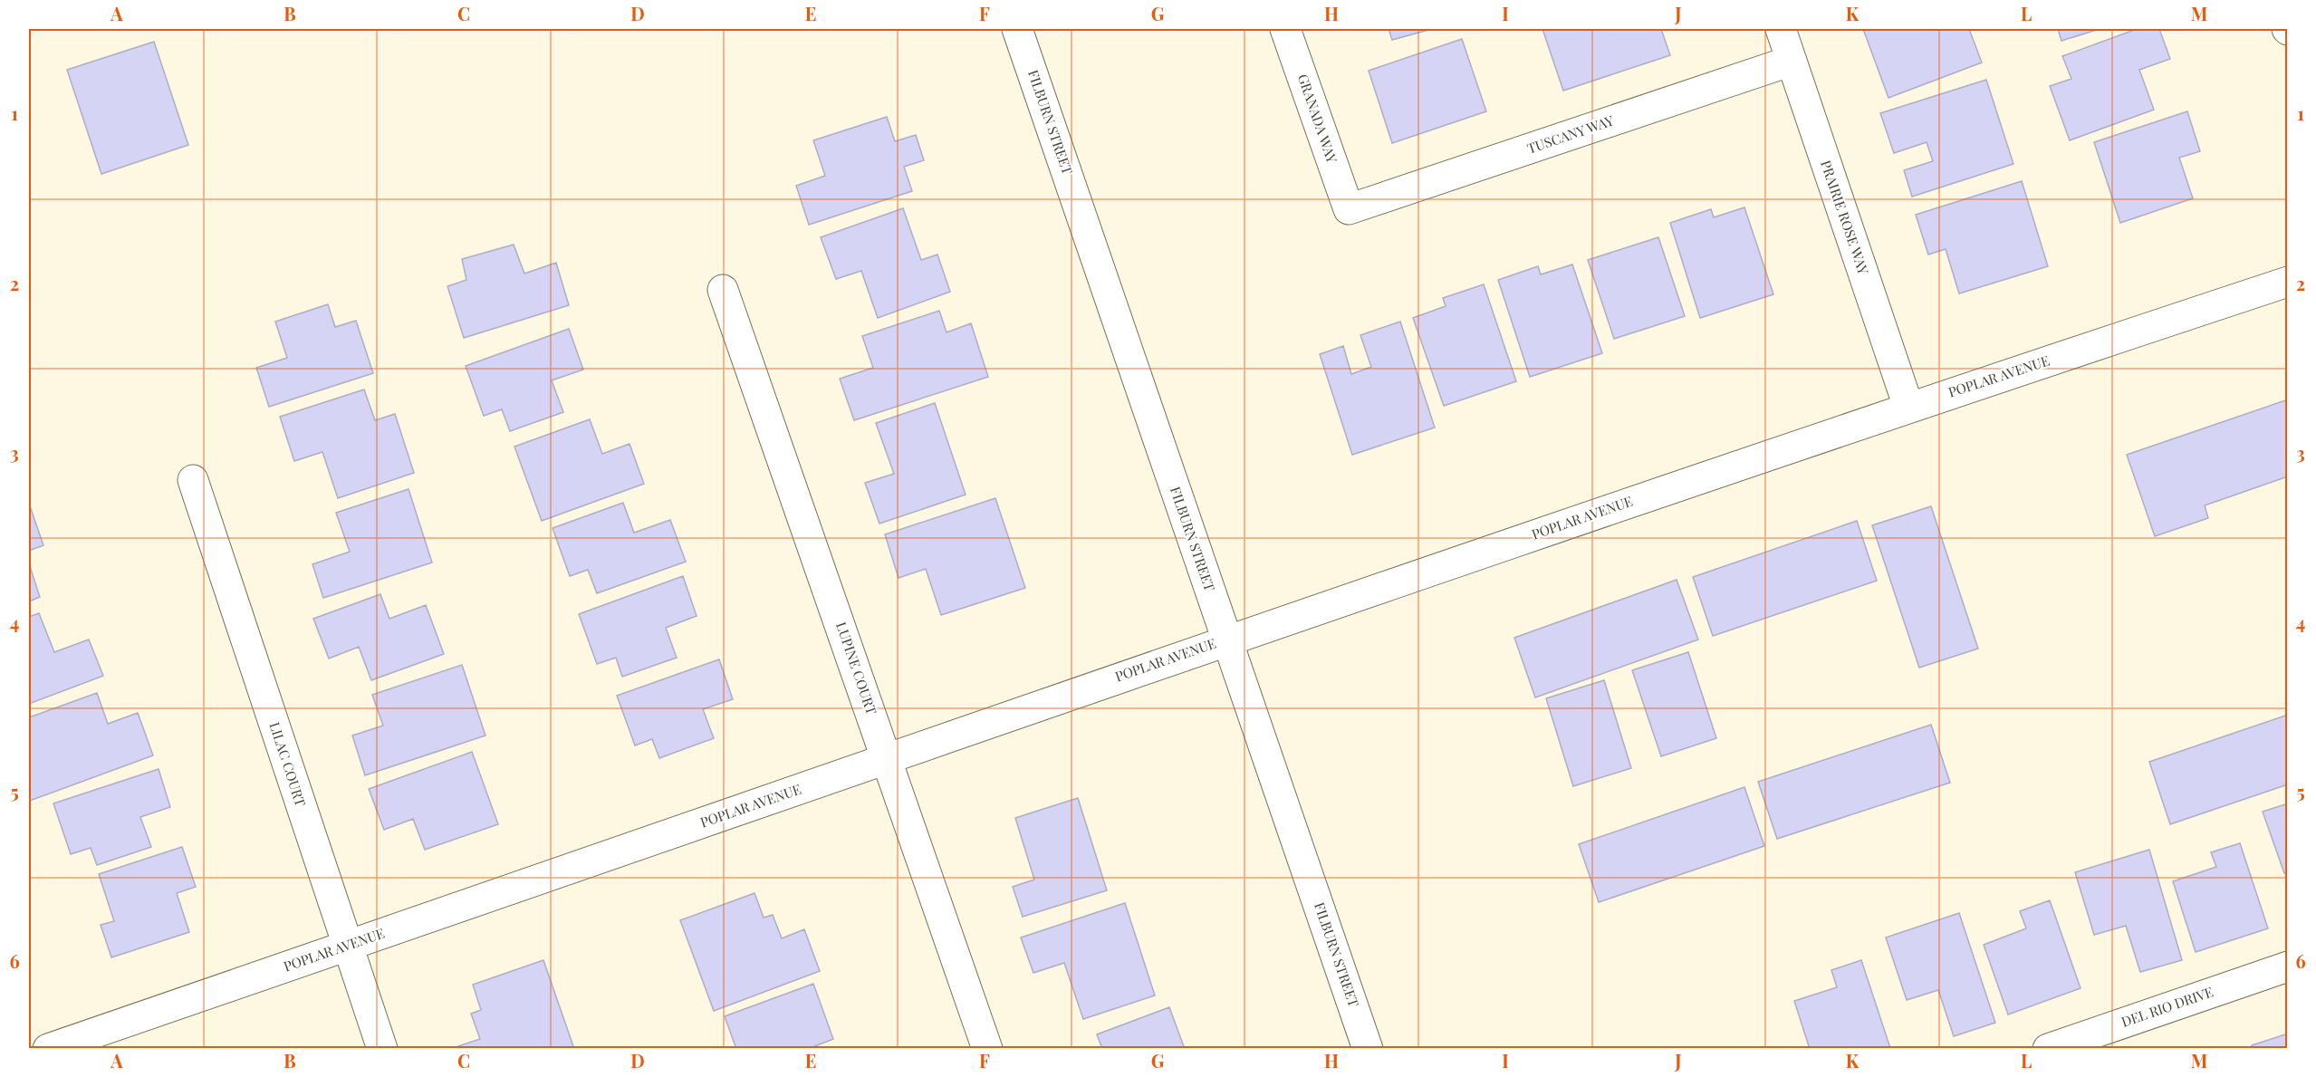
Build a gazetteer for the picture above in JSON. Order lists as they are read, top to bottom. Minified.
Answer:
{"streets":{"street":["GRANADA WAY","FILBURN STREET","TUSCANY WAY","PRAIRIE ROSE WAY","POPLAR AVENUE","LUPINE COURT","LILAC COURT","DEL RIO DRIVE"]},"crossings":[["GRANADA WAY","TUSCANY WAY"],["FILBURN STREET","POPLAR AVENUE"],["TUSCANY WAY","PRAIRIE ROSE WAY"],["PRAIRIE ROSE WAY","POPLAR AVENUE"],["POPLAR AVENUE","LUPINE COURT"],["POPLAR AVENUE","LILAC COURT"]],"grid":{"columns":["A","B","C","D","E","F","G","H","I","J","K","L","M"],"rows":["1","2","3","4","5","6"]}}
